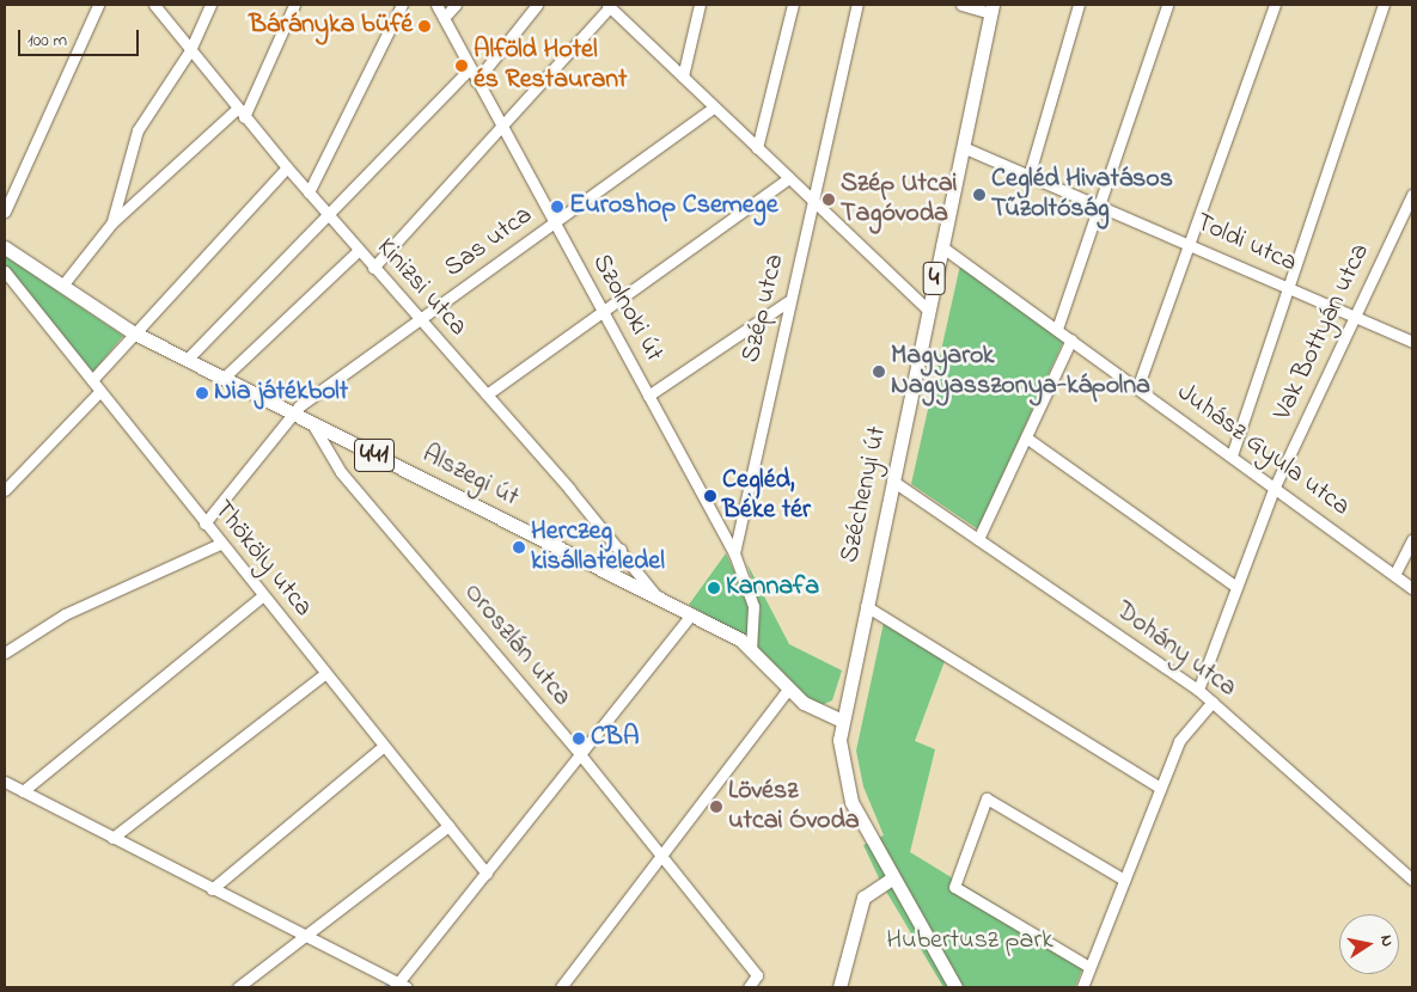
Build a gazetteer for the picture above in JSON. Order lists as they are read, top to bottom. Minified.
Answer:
{"streets":{"main road":["4","441","Alszegi út","Széchenyi út"],"street":["Sas utca","Toldi utca","Kinizsi utca","Szolnoki út","Szép utca","Vak Bottyán utca","Juhász Gyula utca","Thököly utca","Oroszlán utca","Dohány utca"]},"crossings":[["Sas utca","Kinizsi utca"],["Sas utca","Szolnoki út"],["Sas utca","Alszegi út"],["Sas utca","Thököly utca"],["Toldi utca","Vak Bottyán utca"],["Toldi utca","Széchenyi út"],["4","Széchenyi út"],["Kinizsi utca","Alszegi út"],["Szolnoki út","Szép utca"],["Szolnoki út","Alszegi út"],["Vak Bottyán utca","Juhász Gyula utca"],["Vak Bottyán utca","Dohány utca"],["Juhász Gyula utca","Széchenyi út"],["Alszegi út","Széchenyi út"],["Alszegi út","Oroszlán utca"],["Széchenyi út","Dohány utca"]],"parks":["Hubertusz park"],"places":["Bárányka büfé","Alföld Hotel és Restaurant","Cegléd Hivatásos Tűzoltóság","Szép Utcai Tagóvoda","Euroshop Csemege","Magyarok Nagyasszonya-kápolna","Nia játékbolt","Cegléd, Béke tér","Herczeg kisállateledel","Kannafa","CBA","Lövész utcai Óvoda"],"scale_bar":"100 m","north":"right"}
